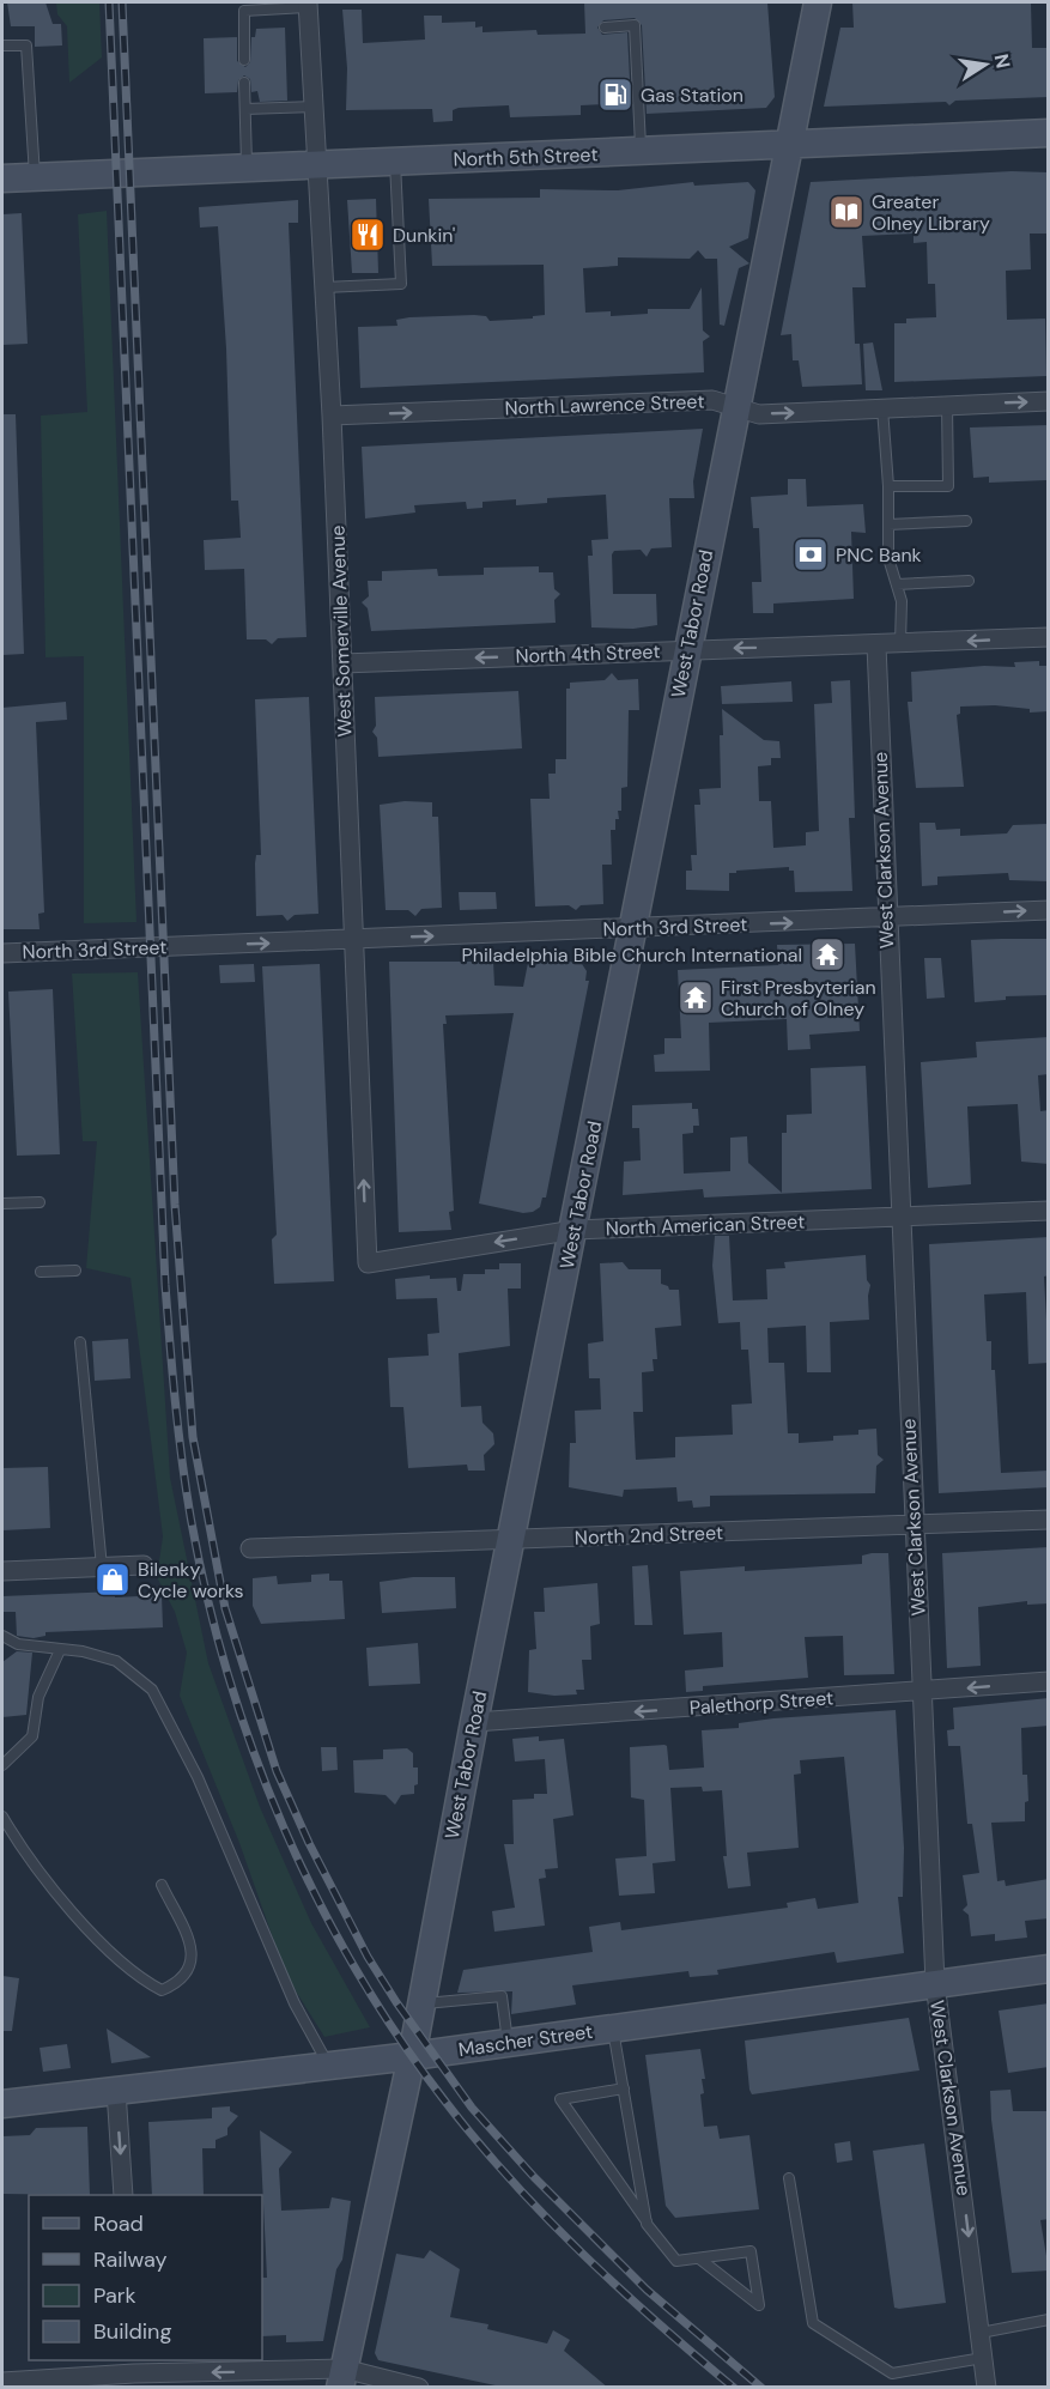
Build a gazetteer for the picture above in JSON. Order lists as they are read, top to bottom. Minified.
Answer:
{"streets":{"street":["North 5th Street","North Lawrence Street","West Tabor Road","West Somerville Avenue","North 4th Street","West Clarkson Avenue","North 3rd Street","North American Street","North 2nd Street","Palethorp Street","Mascher Street"]},"crossings":[["North 5th Street","West Tabor Road"],["North 5th Street","West Somerville Avenue"],["North Lawrence Street","West Tabor Road"],["North Lawrence Street","West Somerville Avenue"],["West Tabor Road","North 4th Street"],["West Tabor Road","North 3rd Street"],["West Tabor Road","North American Street"],["West Tabor Road","North 2nd Street"],["West Tabor Road","Palethorp Street"],["West Tabor Road","Mascher Street"],["West Somerville Avenue","North 4th Street"],["West Somerville Avenue","North 3rd Street"],["West Somerville Avenue","North American Street"],["North 4th Street","West Clarkson Avenue"],["West Clarkson Avenue","North 3rd Street"],["West Clarkson Avenue","North American Street"],["West Clarkson Avenue","North 2nd Street"],["West Clarkson Avenue","Palethorp Street"],["West Clarkson Avenue","Mascher Street"]],"one_way":["North Lawrence Street","North 4th Street","North 3rd Street","Palethorp Street"],"places":{"fuel station":["Gas Station"],"library":["Greater Olney Library"],"restaurant":["Dunkin'"],"bank":["PNC Bank"],"temple":["Philadelphia Bible Church International","First Presbyterian Church of Olney"],"shop":["Bilenky Cycle works"]},"legend":["Road","Railway","Park","Building"],"north":"right"}
